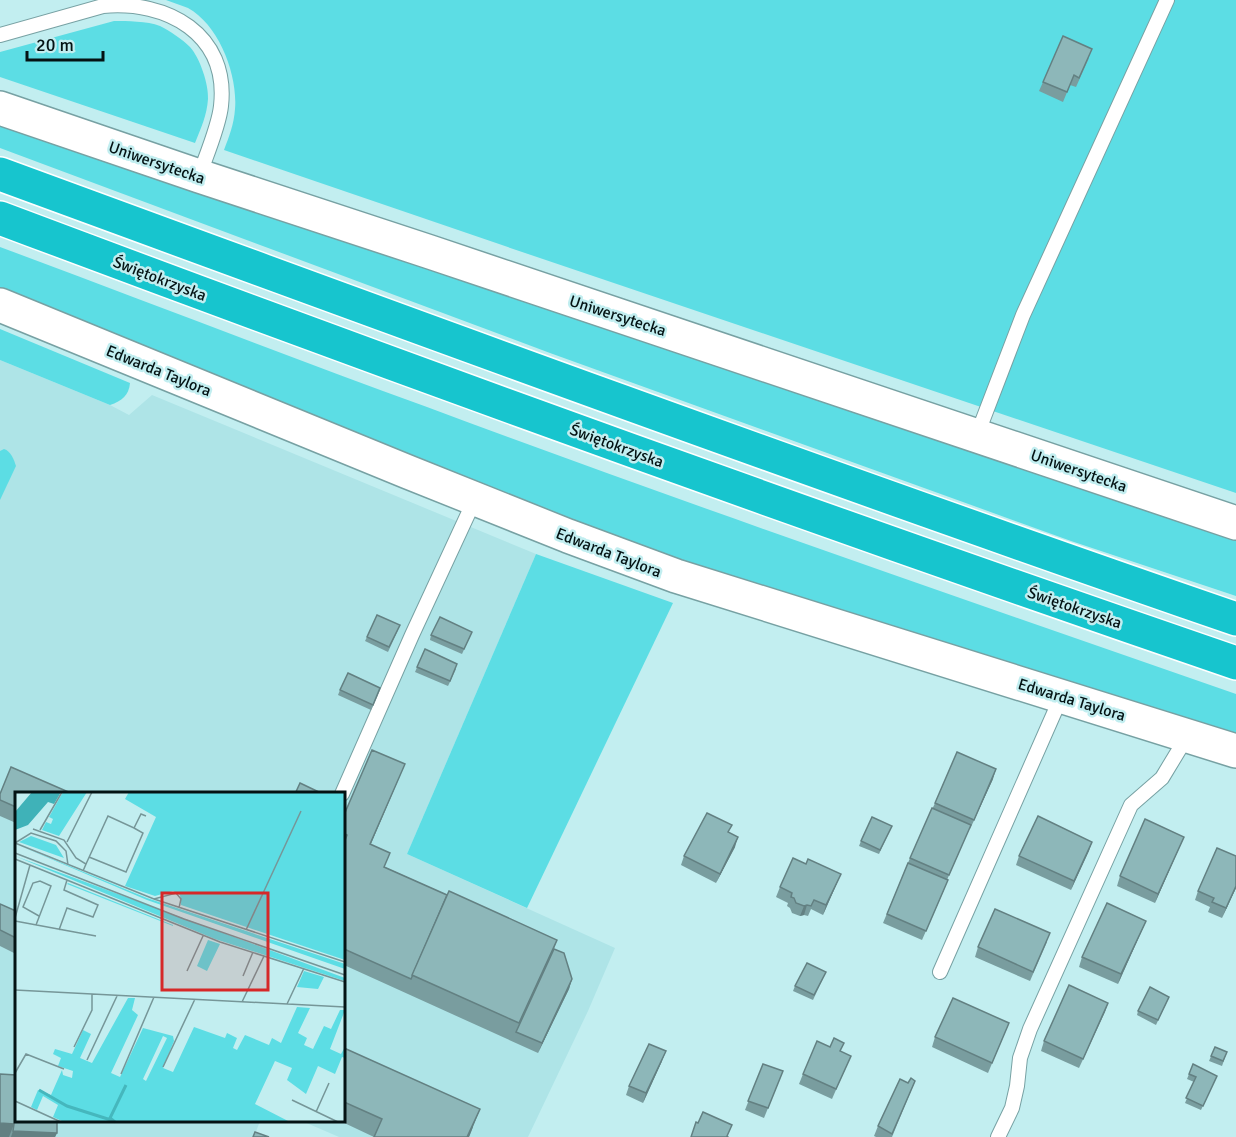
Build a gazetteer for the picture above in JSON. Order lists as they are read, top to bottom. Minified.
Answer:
{"streets":{"highway":["Świętokrzyska"],"street":["Uniwersytecka","Edwarda Taylora"]},"scale_bar":"20 m"}
